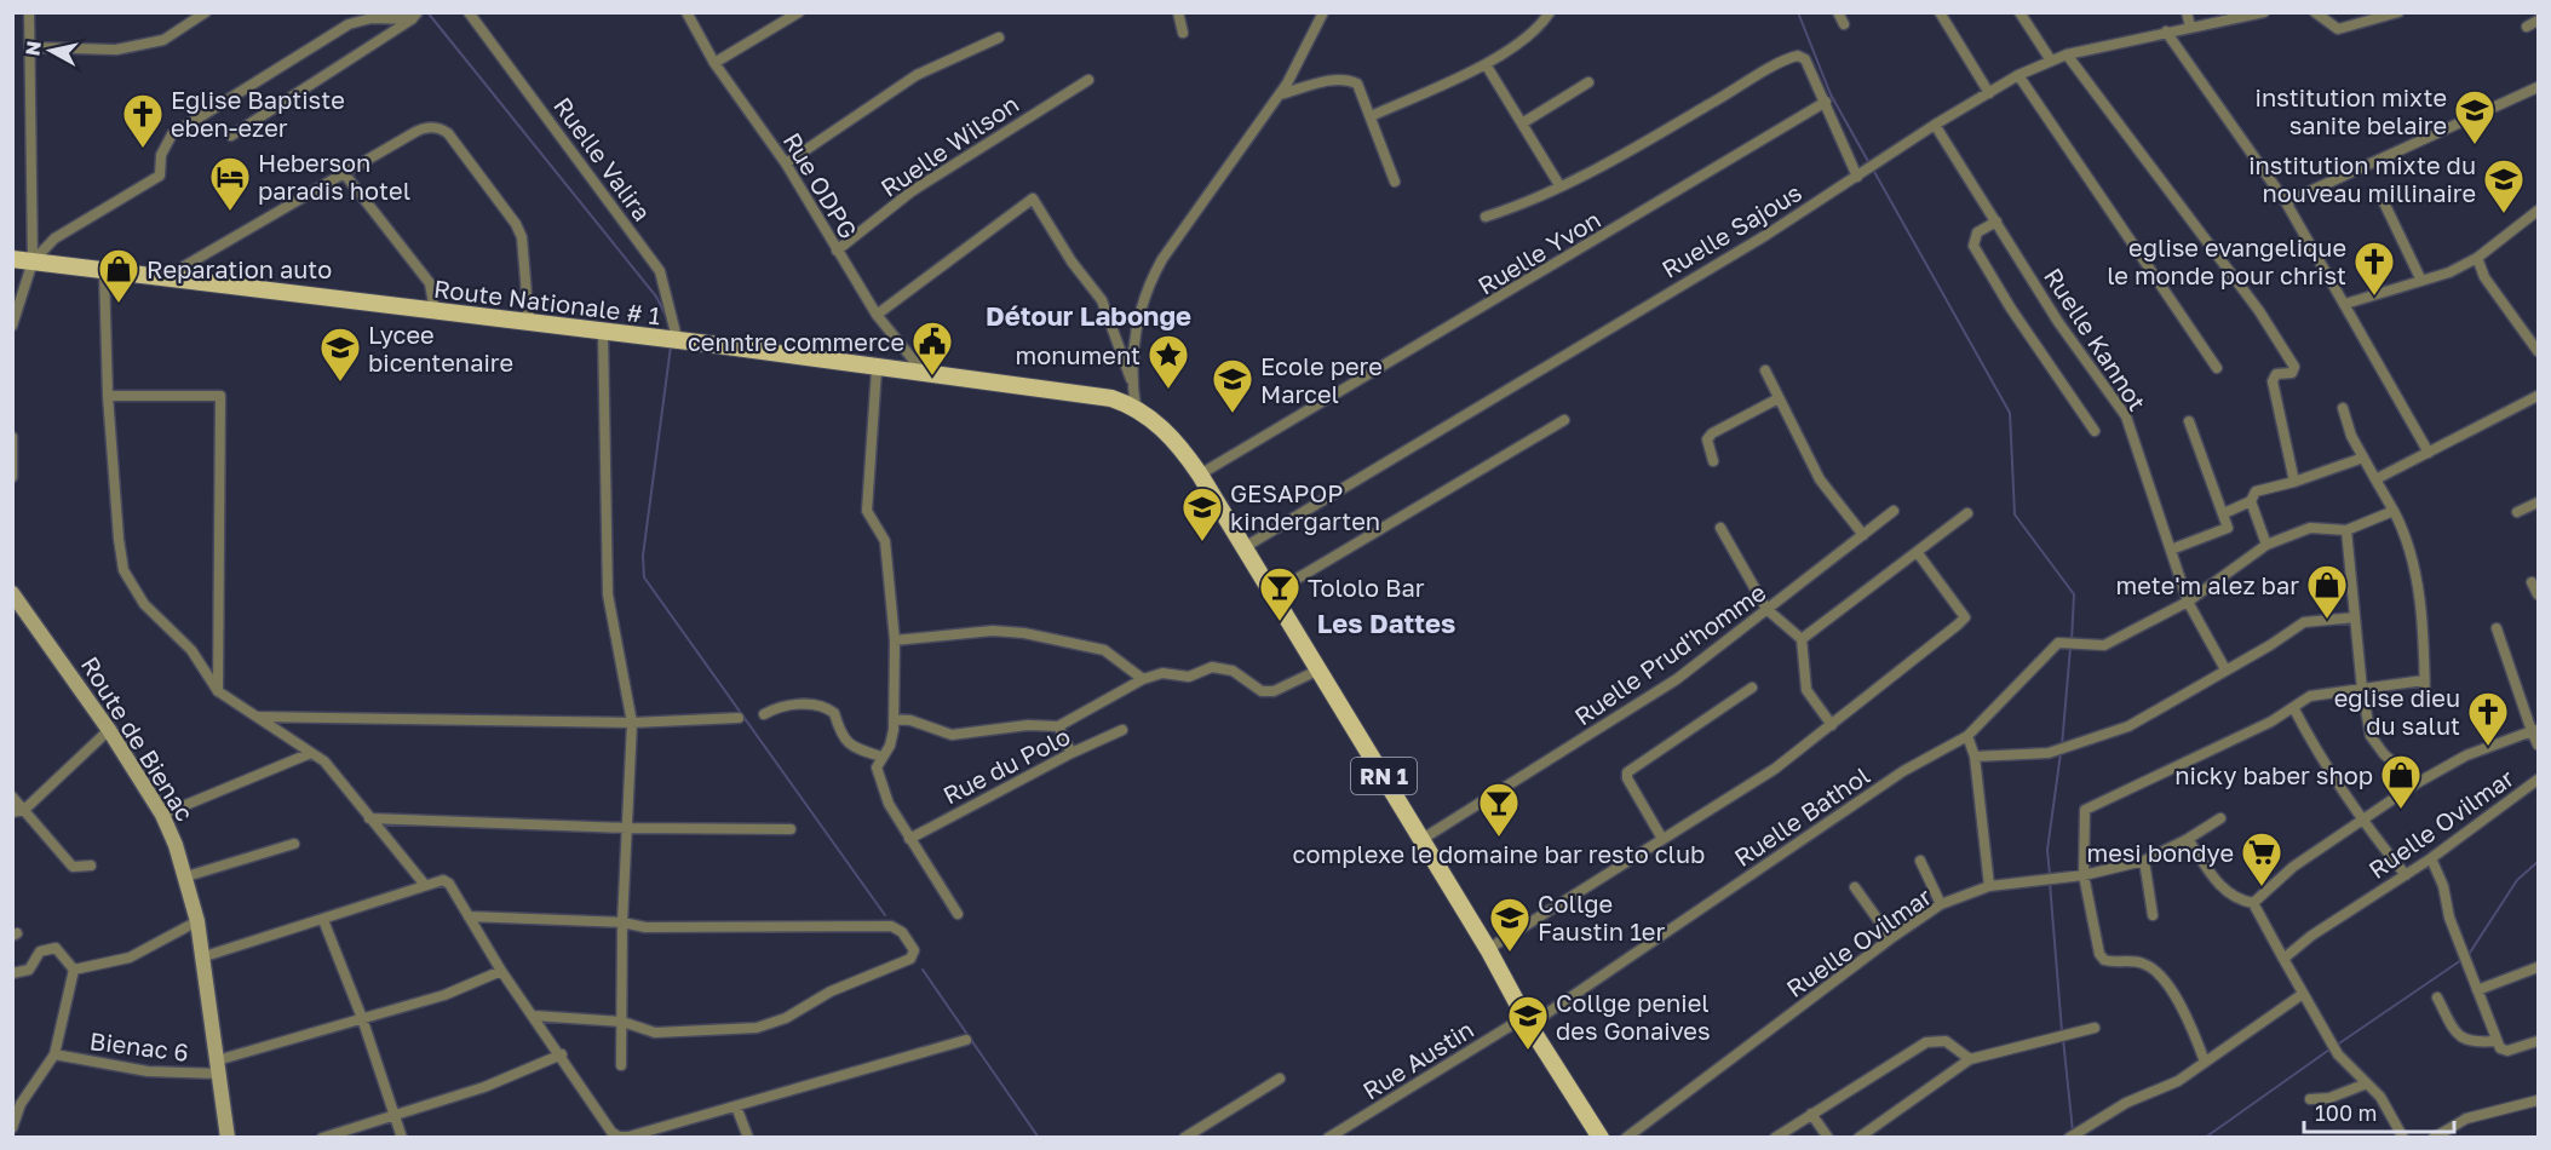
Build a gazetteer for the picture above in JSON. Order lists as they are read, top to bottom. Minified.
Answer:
{"streets":{"main road":["Route Nationale # 1","Route de Bienac","RN 1"],"street":["Ruelle Wilson","Ruelle Valira","Rue ODPG","Ruelle Sajous","Ruelle Yvon","Ruelle Kannot","Ruelle Prud'homme","Rue du Polo","Ruelle Bathol","Ruelle Ovilmar","Bienac 6","Rue Austin"]},"crossings":[["Ruelle Wilson","Rue ODPG"],["Ruelle Valira","Route Nationale # 1"],["Rue ODPG","Route Nationale # 1"],["Ruelle Sajous","Ruelle Kannot"],["Ruelle Sajous","RN 1"],["Ruelle Yvon","Route Nationale # 1"],["Ruelle Yvon","RN 1"],["Route Nationale # 1","RN 1"],["Ruelle Kannot","Ruelle Bathol"],["Ruelle Prud'homme","RN 1"],["Route de Bienac","Bienac 6"],["RN 1","Ruelle Bathol"],["RN 1","Rue Austin"],["Ruelle Bathol","Rue Austin"]],"districts":["Détour Labonge","Les Dattes"],"places":{"school or university":["institution mixte sanite belaire","institution mixte du nouveau millinaire","Lycee bicentenaire","Ecole pere Marcel","GESAPOP kindergarten","Collge Faustin 1er","Collge peniel des Gonaives"],"church":["Eglise Baptiste eben-ezer","eglise evangelique le monde pour christ","eglise dieu du salut"],"hotel":["Heberson paradis hotel"],"shop":["Reparation auto","mete'm alez bar","nicky baber shop"],"public building":["cenntre commerce"],"place":["monument"],"bar":["Tololo Bar","complexe le domaine bar resto club"],"supermarket":["mesi bondye"]},"scale_bar":"100 m","north":"left"}
